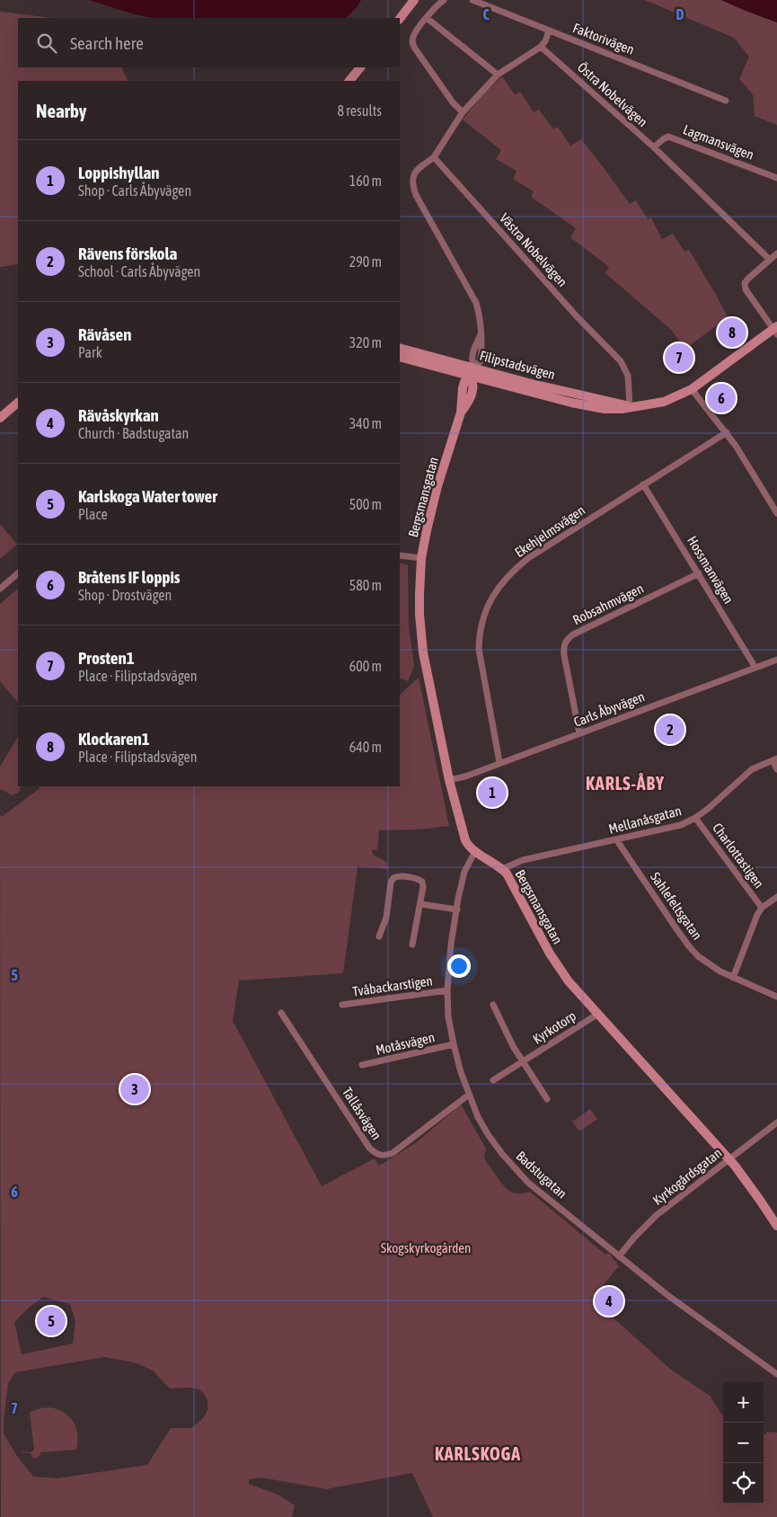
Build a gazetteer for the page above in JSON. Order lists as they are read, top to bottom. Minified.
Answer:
{"streets":{"street":["Faktorivägen","Östra Nobelvägen","Lagmansvägen","Västra Nobelvägen","Filipstadsvägen","Bergsmansgatan","Ekehjelmsvägen","Hossmanvägen","Robsahmvägen","Carls Åbyvägen","Mellanåsgatan","Charlottastigen","Sahlefeltsgatan","Tvåbackarstigen","Kyrkotorp","Motåsvägen","Tallåsvägen","Badstugatan","Kyrkogårdsgatan"]},"crossings":[["Östra Nobelvägen","Lagmansvägen"],["Västra Nobelvägen","Filipstadsvägen"],["Filipstadsvägen","Bergsmansgatan"],["Bergsmansgatan","Carls Åbyvägen"],["Bergsmansgatan","Mellanåsgatan"],["Bergsmansgatan","Kyrkotorp"],["Bergsmansgatan","Badstugatan"],["Bergsmansgatan","Kyrkogårdsgatan"],["Ekehjelmsvägen","Hossmanvägen"],["Ekehjelmsvägen","Carls Åbyvägen"],["Hossmanvägen","Robsahmvägen"],["Hossmanvägen","Carls Åbyvägen"],["Robsahmvägen","Carls Åbyvägen"],["Mellanåsgatan","Charlottastigen"],["Mellanåsgatan","Sahlefeltsgatan"],["Tvåbackarstigen","Badstugatan"],["Motåsvägen","Badstugatan"],["Tallåsvägen","Badstugatan"],["Badstugatan","Kyrkogårdsgatan"]],"districts":["KARLS-ÅBY","KARLSKOGA"],"parks":["Skogskyrkogården"],"page":{"search":"Search here","heading":["Nearby","8 results"],"list":[{"mark":"1","name":"Loppishyllan","note":"Shop · Carls Åbyvägen","value":"160 m"},{"mark":"2","name":"Rävens förskola","note":"School · Carls Åbyvägen","value":"290 m"},{"mark":"3","name":"Rävåsen","note":"Park","value":"320 m"},{"mark":"4","name":"Rävåskyrkan","note":"Church · Badstugatan","value":"340 m"},{"mark":"5","name":"Karlskoga Water tower","note":"Place","value":"500 m"},{"mark":"6","name":"Bråtens IF loppis","note":"Shop · Drostvägen","value":"580 m"},{"mark":"7","name":"Prosten1","note":"Place · Filipstadsvägen","value":"600 m"},{"mark":"8","name":"Klockaren1","note":"Place · Filipstadsvägen","value":"640 m"}],"pins":["8","7","6","2","1","3","4","5"],"map_buttons":["+","−"]},"grid":{"columns":["C","D"],"rows":["5","6","7"]}}
